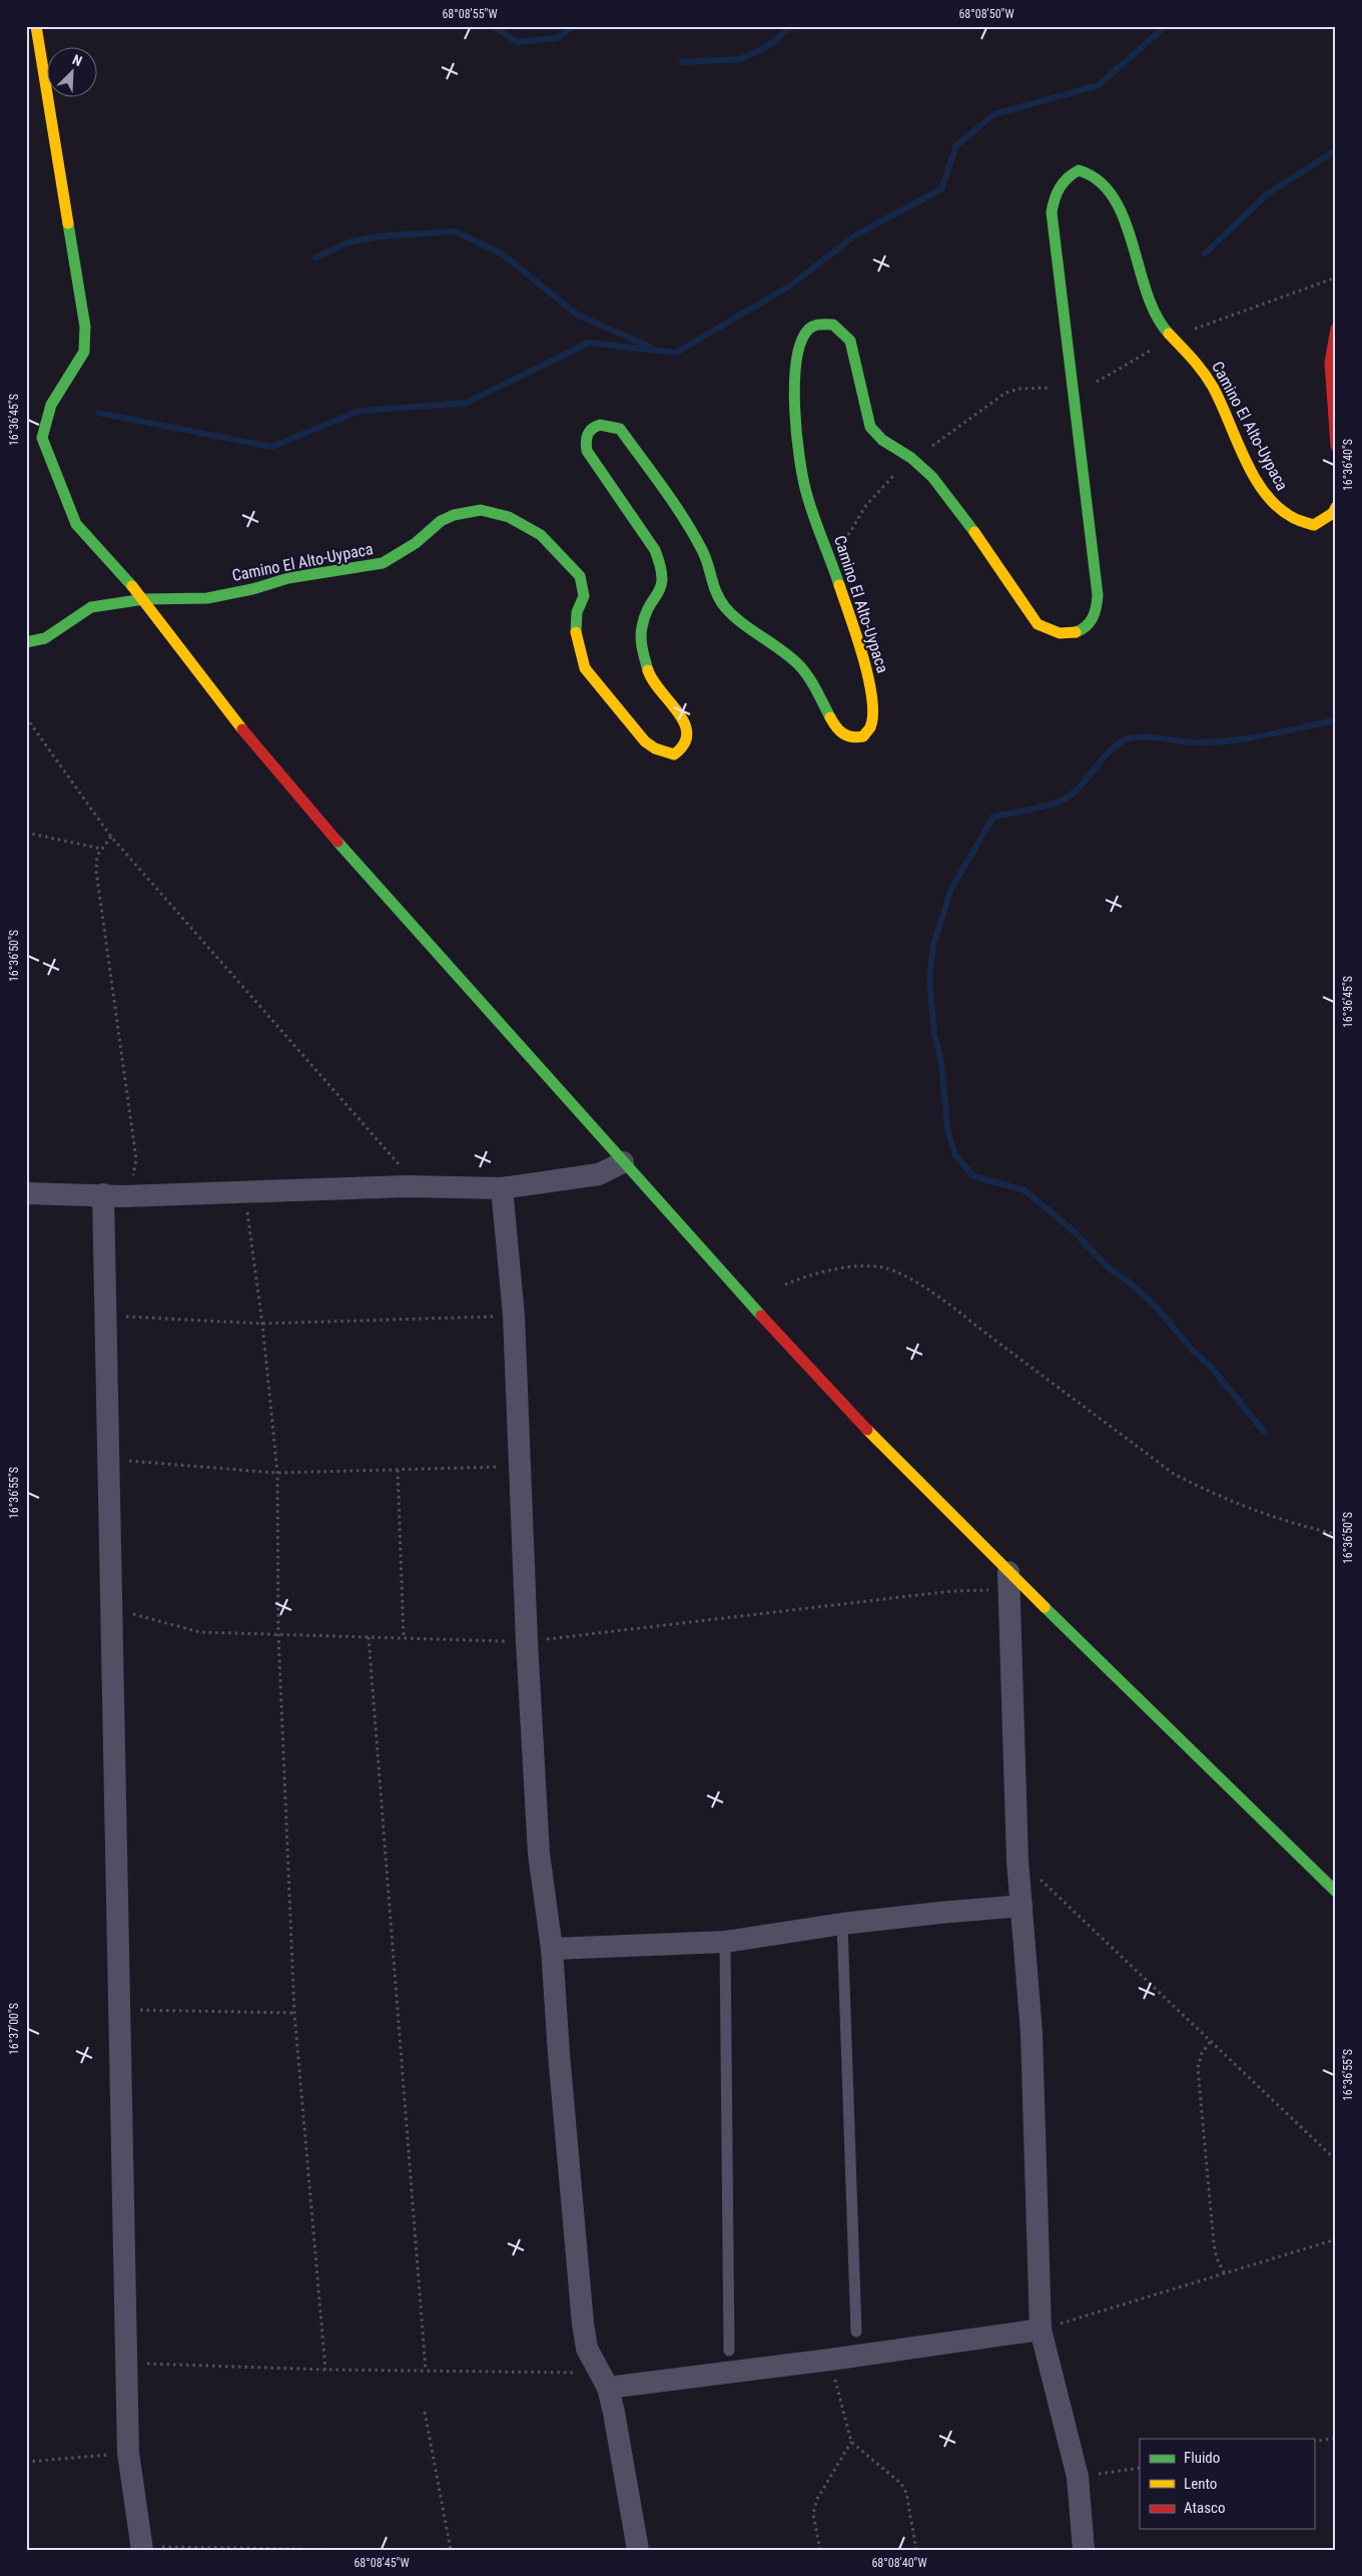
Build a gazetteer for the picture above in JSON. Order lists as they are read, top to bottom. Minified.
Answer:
{"streets":{"street":["Camino El Alto-Uypaca"]},"legend":["Fluido","Lento","Atasco"],"north":"top right","coordinates":["68°08'55\"W","68°08'50\"W","16°36'45\"S","16°36'40\"S","16°36'50\"S","16°36'55\"S","16°37'00\"S","68°08'45\"W","68°08'40\"W"]}
